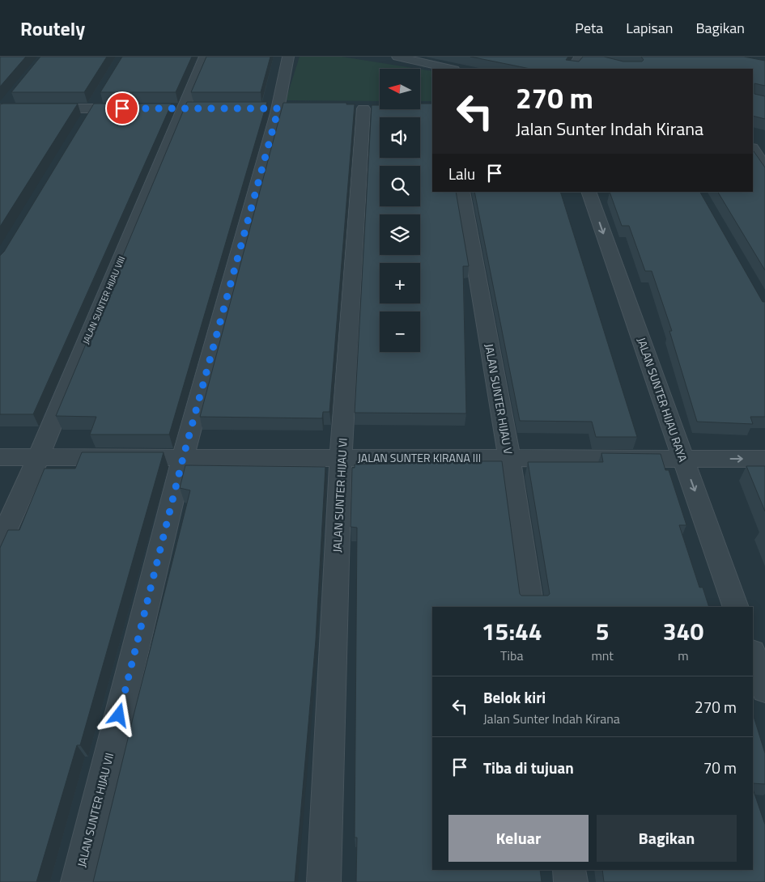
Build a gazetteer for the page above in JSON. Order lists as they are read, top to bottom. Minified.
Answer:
{"streets":{"street":["JALAN SUNTER HIJAU VIII","JALAN SUNTER HIJAU V","JALAN SUNTER HIJAU RAYA","JALAN SUNTER KIRANA III","JALAN SUNTER HIJAU VI","JALAN SUNTER HIJAU VII"]},"crossings":[["JALAN SUNTER HIJAU VIII","JALAN SUNTER KIRANA III"],["JALAN SUNTER HIJAU V","JALAN SUNTER KIRANA III"],["JALAN SUNTER HIJAU RAYA","JALAN SUNTER KIRANA III"],["JALAN SUNTER KIRANA III","JALAN SUNTER HIJAU VI"],["JALAN SUNTER KIRANA III","JALAN SUNTER HIJAU VII"]],"one_way":["JALAN SUNTER HIJAU RAYA"],"north":"left","page":{"header":"Routely","nav":["Peta","Lapisan","Bagikan"],"map_buttons":["+","−"],"turn":["270 m","Jalan Sunter Indah Kirana"],"then":"Lalu","eta":["15:44","Tiba","5","mnt","340","m"],"list":[{"name":"Belok kiri","note":"Jalan Sunter Indah Kirana","value":"270 m"},{"name":"Tiba di tujuan","value":"70 m"}],"buttons":["Keluar","Bagikan"]}}
